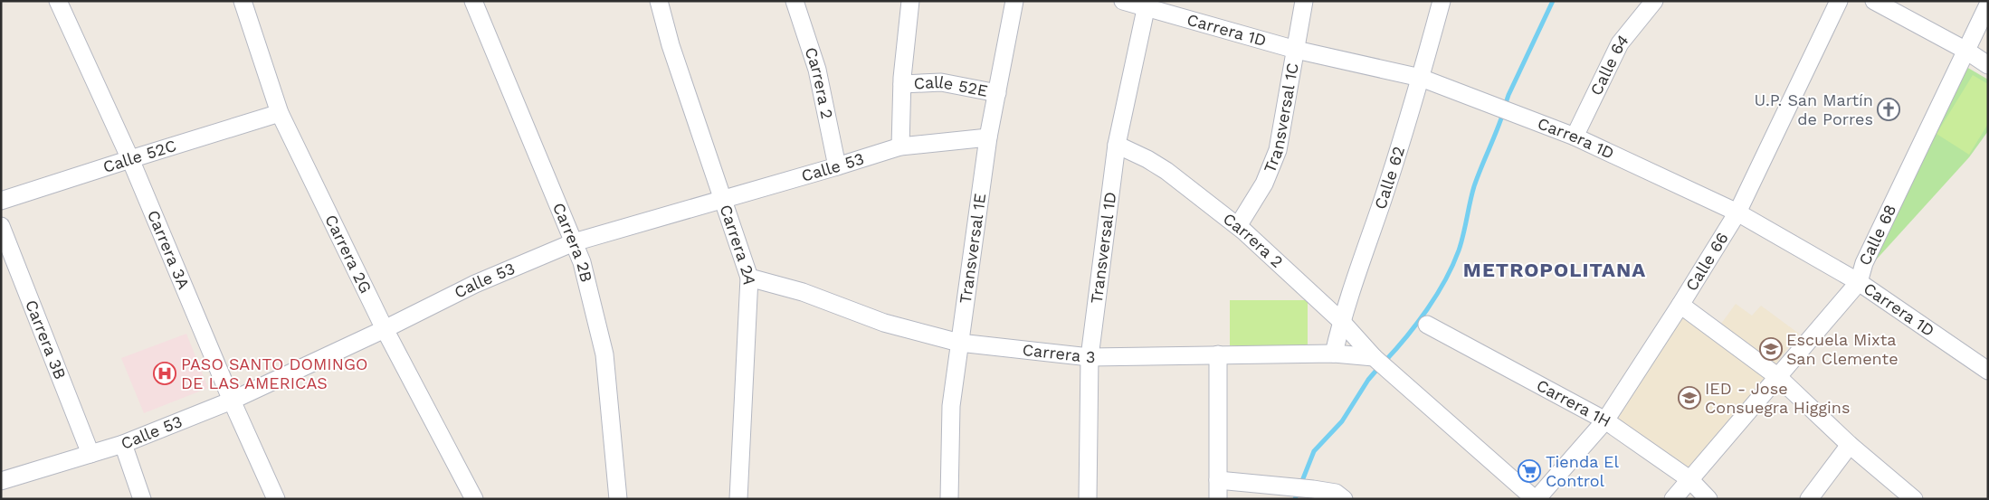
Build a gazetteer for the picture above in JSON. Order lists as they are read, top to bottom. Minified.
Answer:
{"streets":{"street":["Carrera 1D","Calle 64","Carrera 2","Calle 52E","Transversal 1C","Calle 52C","Calle 53","Calle 62","Calle 68","Carrera 2B","Carrera 2A","Transversal 1E","Transversal 1D","Carrera 3A","Carrera 2G","Calle 66","Carrera 3B","Carrera 3","Carrera 1H"]},"crossings":[["Carrera 1D","Calle 64"],["Carrera 1D","Transversal 1C"],["Carrera 1D","Calle 62"],["Carrera 1D","Calle 68"],["Carrera 1D","Transversal 1D"],["Carrera 1D","Calle 66"],["Carrera 2","Transversal 1C"],["Carrera 2","Calle 53"],["Carrera 2","Calle 62"],["Carrera 2","Transversal 1D"],["Carrera 2","Calle 66"],["Carrera 2","Carrera 3"],["Calle 52E","Transversal 1E"],["Calle 52C","Carrera 3A"],["Calle 52C","Carrera 2G"],["Calle 53","Carrera 2B"],["Calle 53","Carrera 2A"],["Calle 53","Transversal 1E"],["Calle 53","Carrera 3A"],["Calle 53","Carrera 2G"],["Calle 53","Carrera 3B"],["Calle 62","Carrera 3"],["Calle 68","Carrera 1H"],["Carrera 2A","Carrera 3"],["Transversal 1E","Carrera 3"],["Transversal 1D","Carrera 3"],["Calle 66","Carrera 1H"]],"districts":["METROPOLITANA"],"places":{"church":["U.P. San Martín de Porres"],"school or university":["Escuela Mixta San Clemente","IED - Jose Consuegra Higgins"],"hospital":["PASO SANTO DOMINGO DE LAS AMERICAS"],"supermarket":["Tienda El Control"]}}
